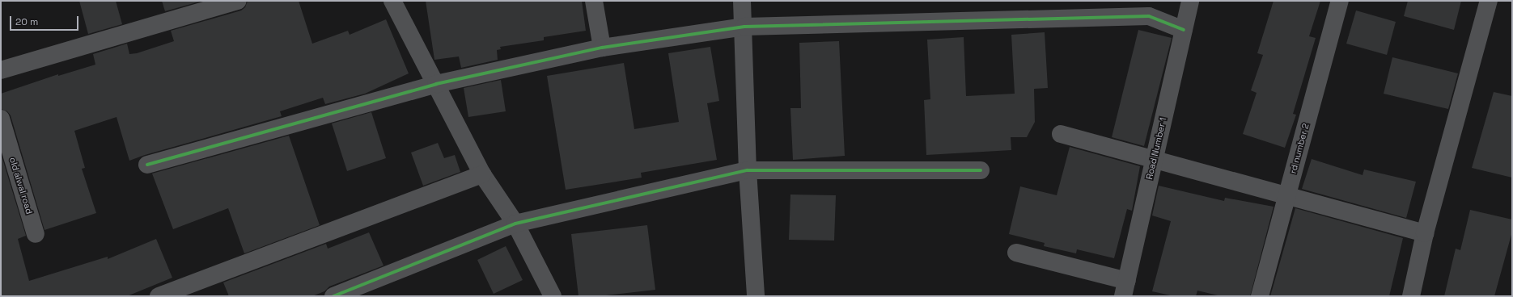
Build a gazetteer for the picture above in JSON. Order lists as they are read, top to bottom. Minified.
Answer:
{"streets":{"street":["Road Number 1","rd number 2","old alwal road"]},"scale_bar":"20 m"}
